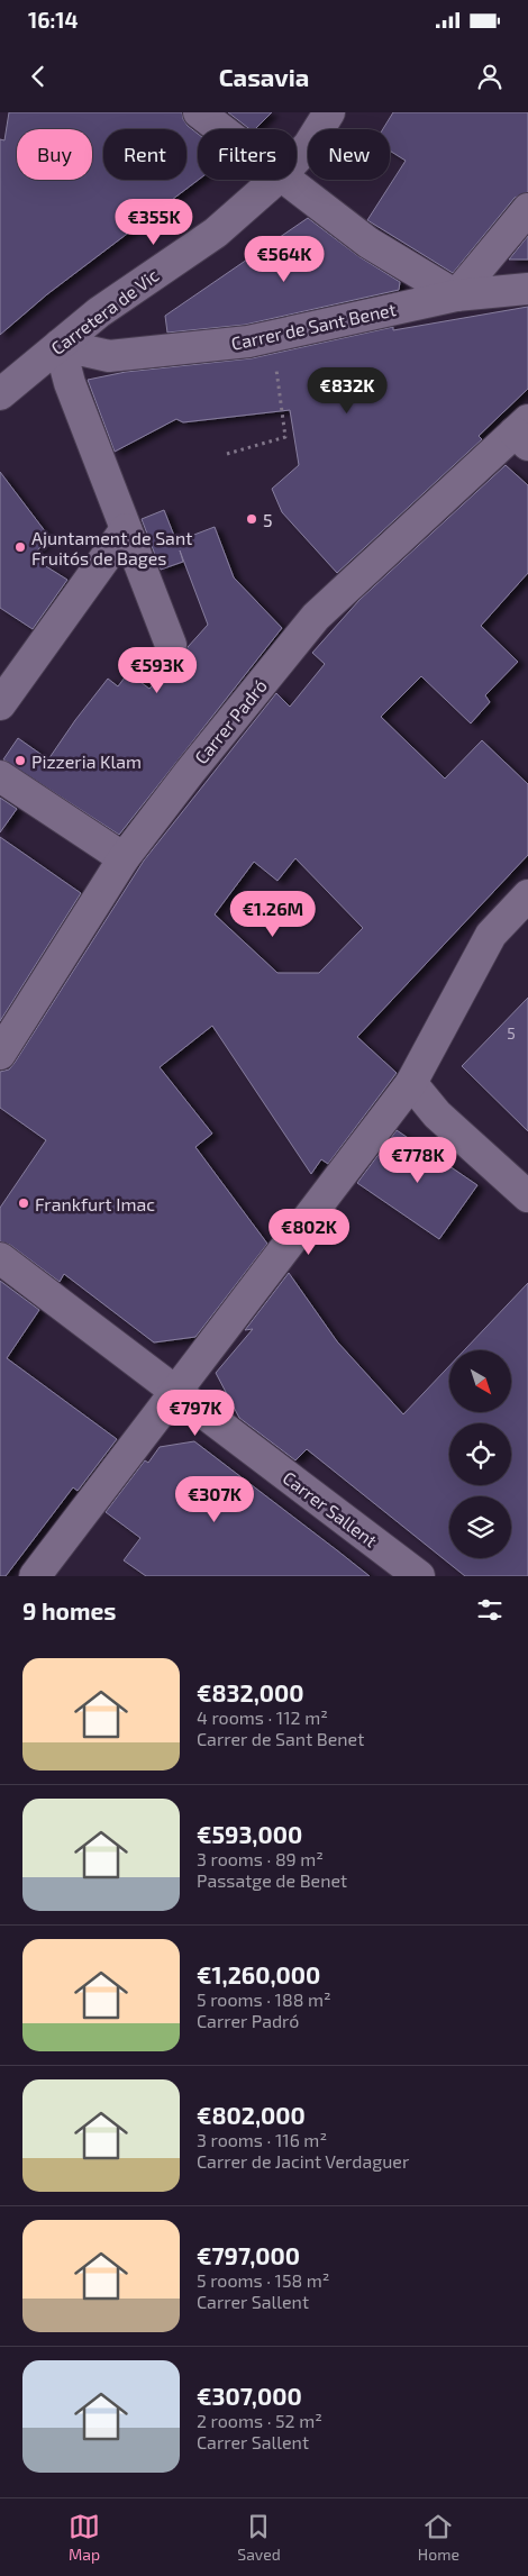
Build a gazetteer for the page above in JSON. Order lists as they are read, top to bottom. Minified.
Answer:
{"streets":{"street":["Carretera de Vic","Carrer de Sant Benet","Carrer Padró","Carrer Sallent"]},"crossings":[["Carretera de Vic","Carrer de Sant Benet"]],"places":["5","Ajuntament de Sant Fruitós de Bages","Pizzeria Klam","Frankfurt Imac"],"house_numbers":["5"],"north":"bottom right","page":{"status":"16:14","header":"Casavia","chip":["Buy","Rent","Filters","New"],"price":["€355K","€564K","€832K","€593K","€1.26M","€778K","€802K","€797K","€307K"],"heading":"9 homes","list":[{"name":"€832,000","note":"4 rooms · 112 m² · Carrer de Sant Benet"},{"name":"€593,000","note":"3 rooms · 89 m² · Passatge de Benet"},{"name":"€1,260,000","note":"5 rooms · 188 m² · Carrer Padró"},{"name":"€802,000","note":"3 rooms · 116 m² · Carrer de Jacint Verdaguer"},{"name":"€797,000","note":"5 rooms · 158 m² · Carrer Sallent"},{"name":"€307,000","note":"2 rooms · 52 m² · Carrer Sallent"}],"tabs":["Map","Saved","Home"]}}
